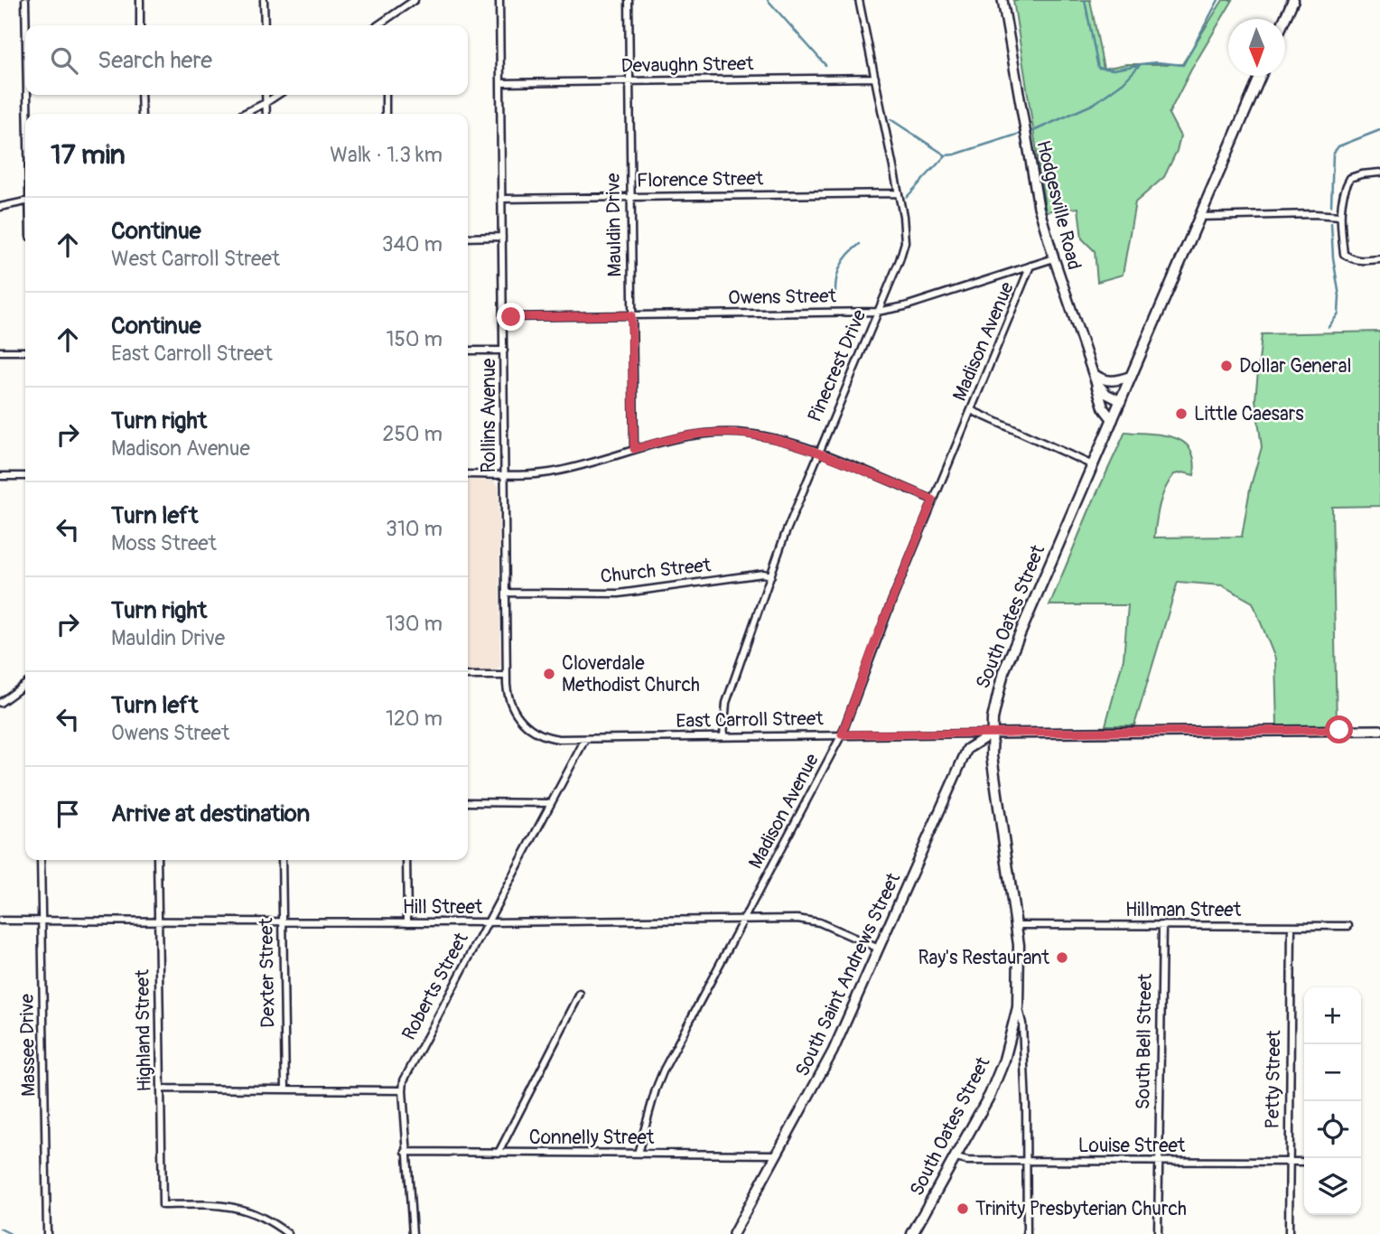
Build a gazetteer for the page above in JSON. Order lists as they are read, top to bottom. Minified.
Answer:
{"streets":{"main road":["South Oates Street"],"street":["Devaughn Street","Florence Street","Hodgesville Road","Mauldin Drive","Owens Street","Madison Avenue","Pinecrest Drive","Rollins Avenue","Church Street","East Carroll Street","Hill Street","Hillman Street","Dexter Street","South Saint Andrews Street","Roberts Street","Highland Street","South Bell Street","Massee Drive","Petty Street","Connelly Street","Louise Street"]},"crossings":[["Devaughn Street","Mauldin Drive"],["Devaughn Street","Pinecrest Drive"],["Devaughn Street","Rollins Avenue"],["Florence Street","Mauldin Drive"],["Florence Street","Pinecrest Drive"],["Florence Street","Rollins Avenue"],["Hodgesville Road","Owens Street"],["Hodgesville Road","South Oates Street"],["Mauldin Drive","Owens Street"],["Owens Street","Madison Avenue"],["Owens Street","Pinecrest Drive"],["Owens Street","Rollins Avenue"],["Madison Avenue","East Carroll Street"],["Madison Avenue","Hill Street"],["Madison Avenue","Connelly Street"],["Pinecrest Drive","Church Street"],["Pinecrest Drive","East Carroll Street"],["Rollins Avenue","Church Street"],["Rollins Avenue","East Carroll Street"],["Rollins Avenue","Roberts Street"],["South Oates Street","East Carroll Street"],["South Oates Street","Hillman Street"],["South Oates Street","South Saint Andrews Street"],["South Oates Street","Louise Street"],["East Carroll Street","South Saint Andrews Street"],["East Carroll Street","Roberts Street"],["Hill Street","Dexter Street"],["Hill Street","South Saint Andrews Street"],["Hill Street","Roberts Street"],["Hill Street","Highland Street"],["Hill Street","Massee Drive"],["Hillman Street","South Bell Street"],["Hillman Street","Petty Street"],["South Saint Andrews Street","Connelly Street"],["Roberts Street","Connelly Street"],["South Bell Street","Louise Street"],["Petty Street","Louise Street"]],"places":["Dollar General","Little Caesars","Cloverdale Methodist Church","Ray's Restaurant","Trinity Presbyterian Church"],"north":"bottom","page":{"search":"Search here","heading":["17 min","Walk · 1.3 km"],"list":[["Continue","West Carroll Street","340 m"],["Continue","East Carroll Street","150 m"],["Turn right","Madison Avenue","250 m"],["Turn left","Moss Street","310 m"],["Turn right","Mauldin Drive","130 m"],["Turn left","Owens Street","120 m"],"Arrive at destination"],"map_buttons":["+","−"]}}
